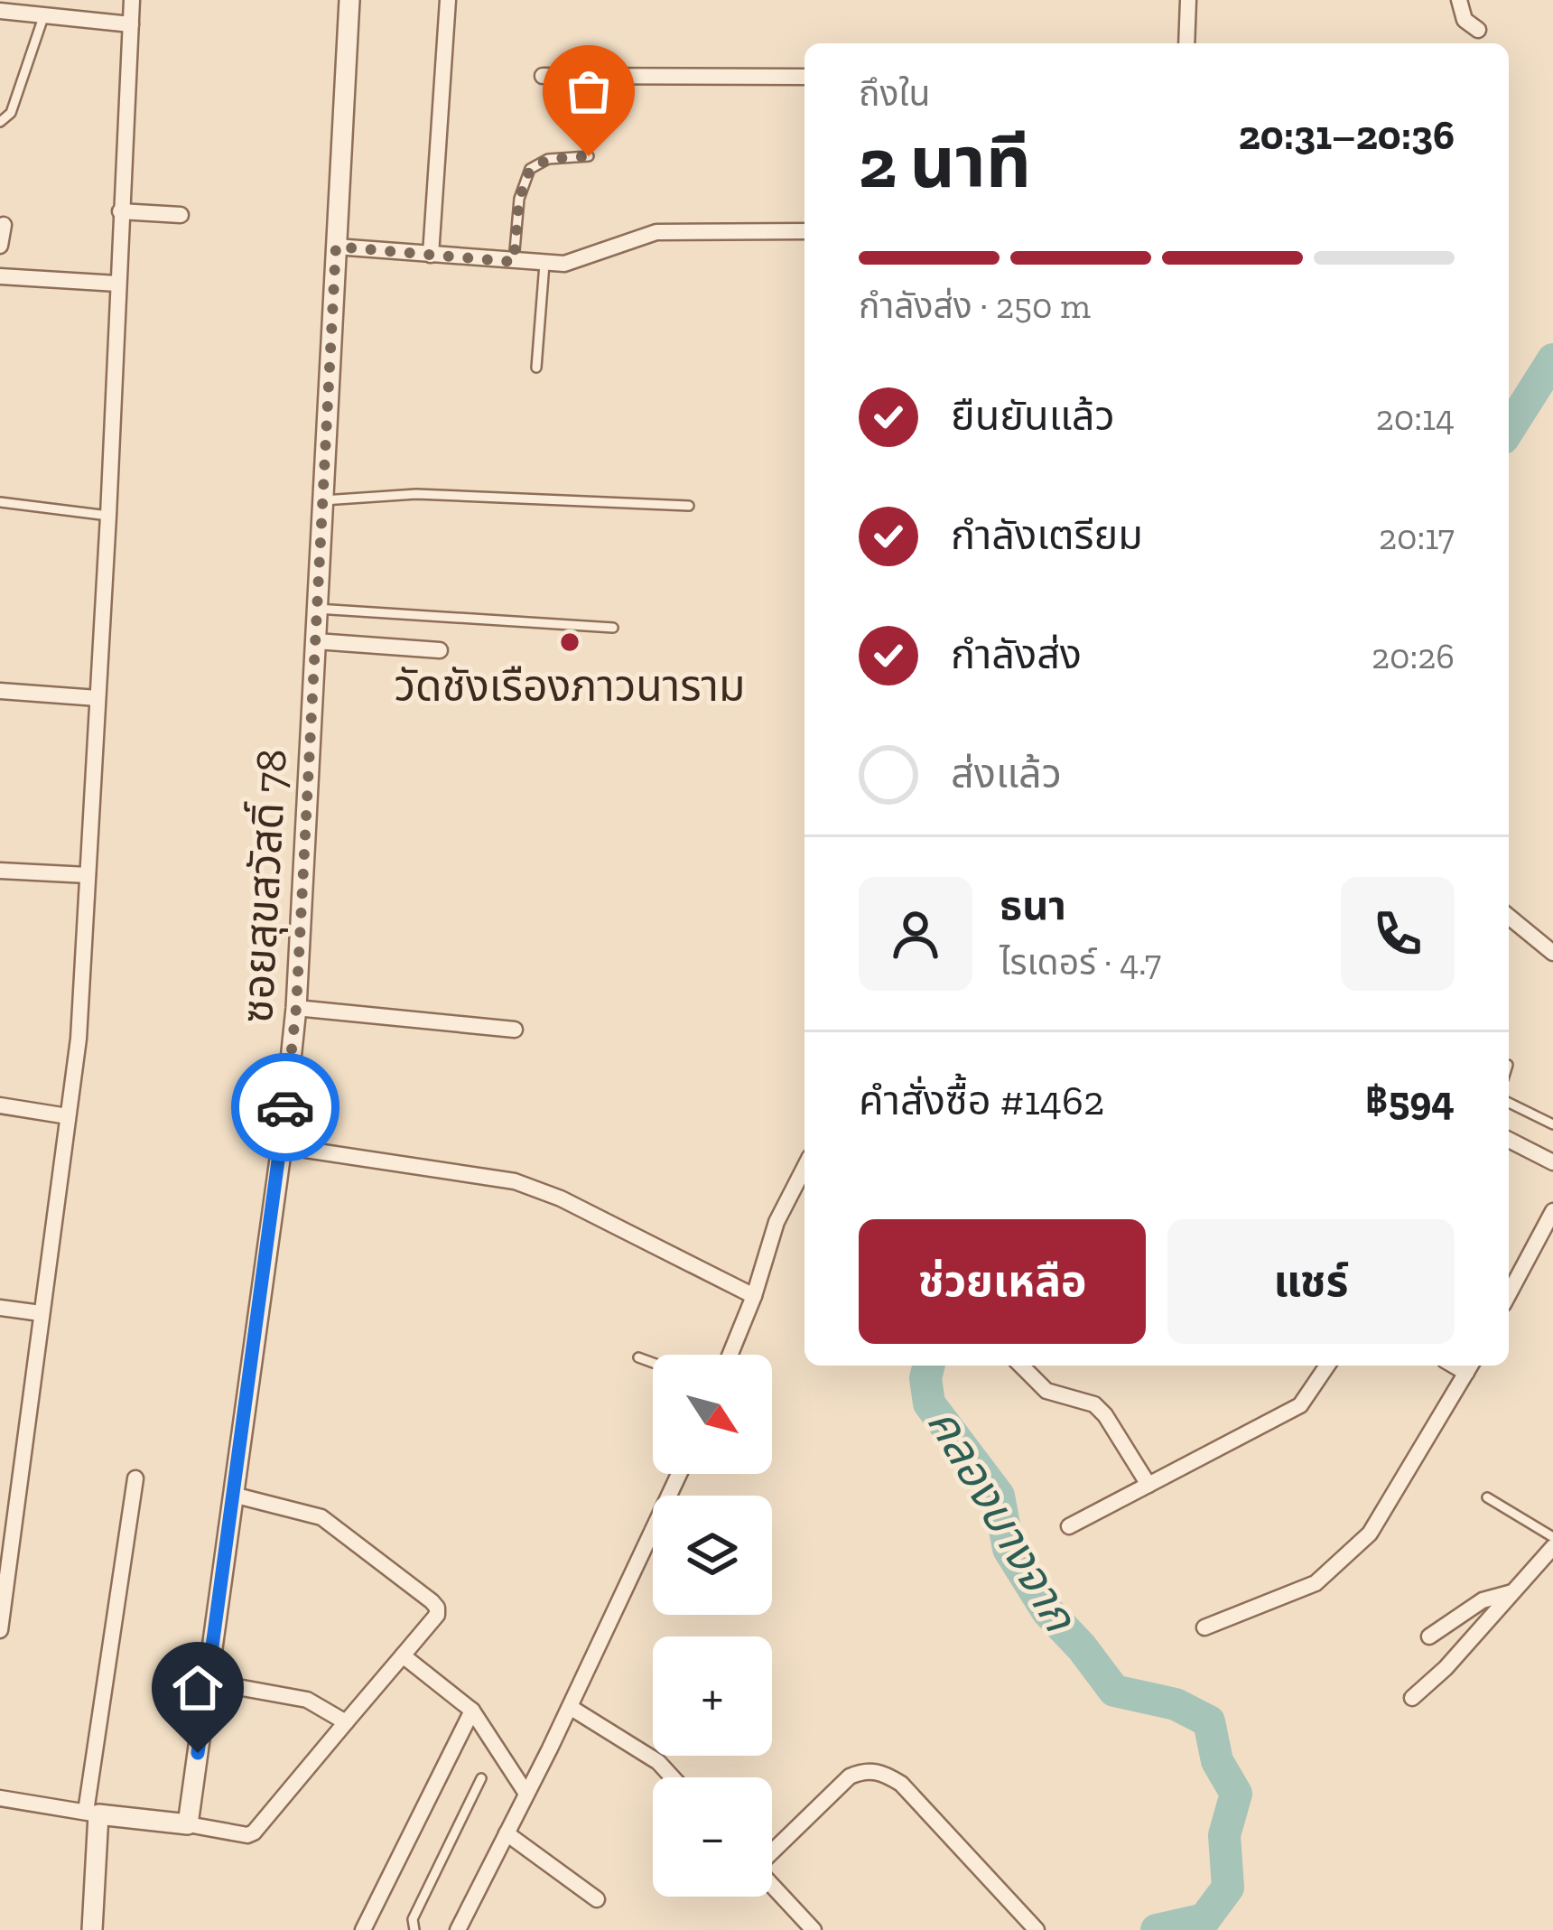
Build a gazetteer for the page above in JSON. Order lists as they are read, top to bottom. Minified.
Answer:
{"streets":{"street":["ซอยสุขสวัสดิ์ 78"]},"water":["คลองบางจาก"],"places":["วัดชังเรืองภาวนาราม"],"north":"bottom right","page":{"heading":["2 นาที","ถึงใน","20:31–20:36"],"panel":["ธนา","ไรเดอร์ · 4.7","คำสั่งซื้อ #1462","฿594"],"bar":"กำลังส่ง · 250 m","list":[["ยืนยันแล้ว","20:14"],["กำลังเตรียม","20:17"],["กำลังส่ง","20:26"],"ส่งแล้ว"],"buttons":["ช่วยเหลือ","แชร์"],"map_buttons":["+","−"]}}
